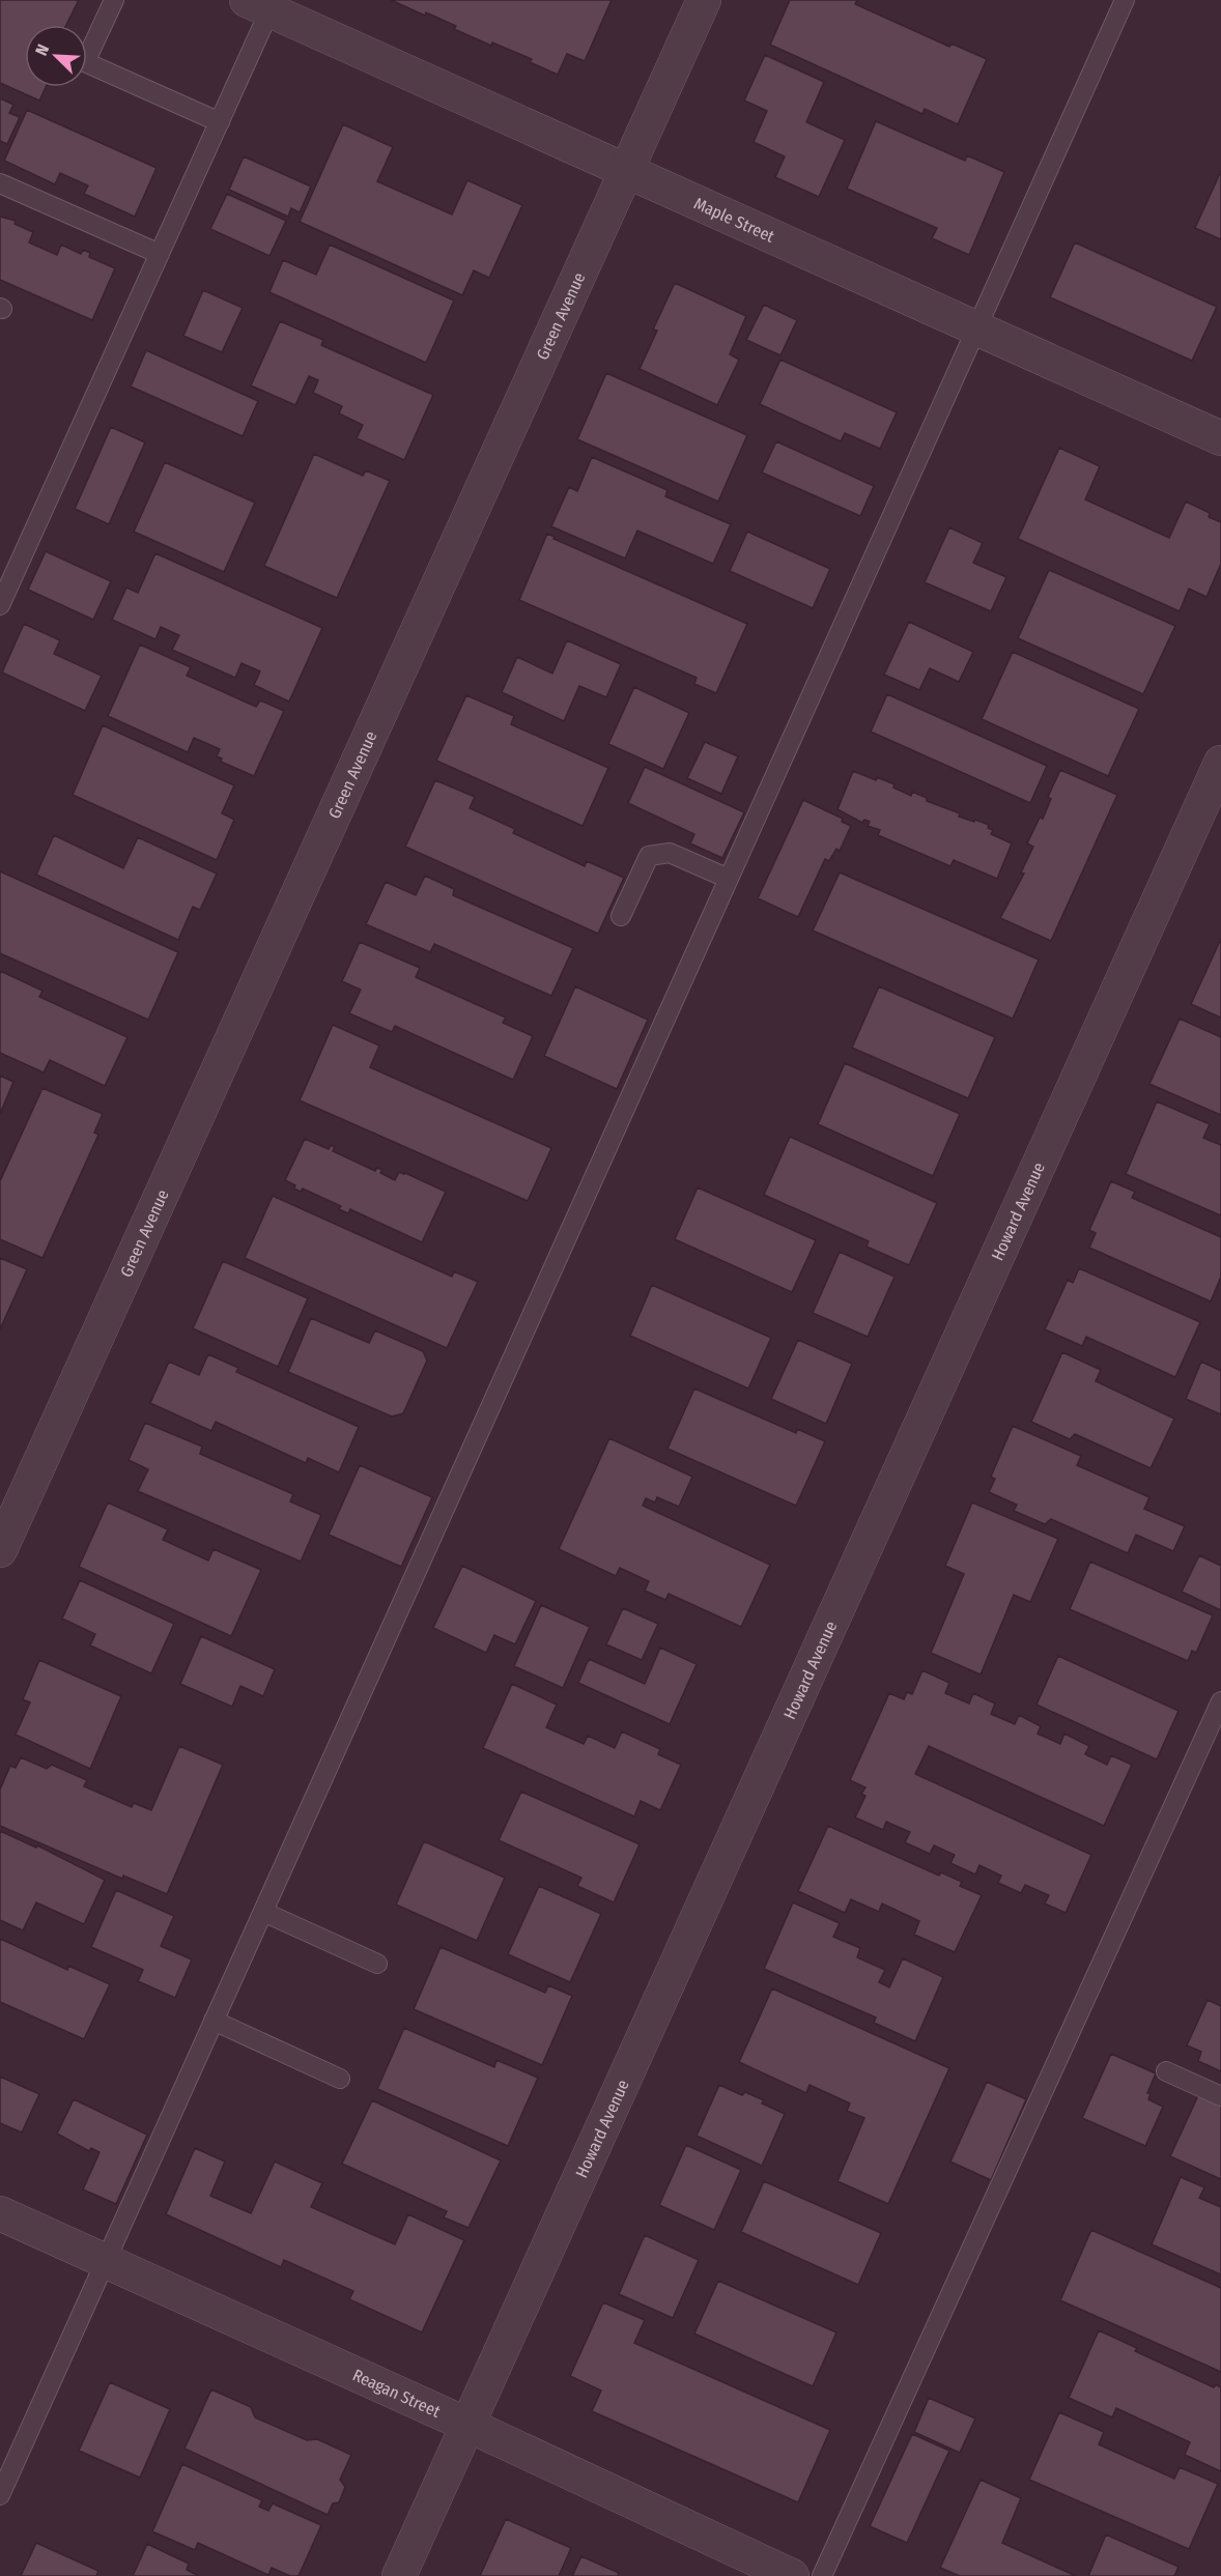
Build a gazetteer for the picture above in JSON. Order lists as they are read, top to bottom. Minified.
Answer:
{"streets":{"street":["Maple Street","Green Avenue","Howard Avenue","Reagan Street"]},"crossings":[["Maple Street","Green Avenue"],["Howard Avenue","Reagan Street"]],"north":"top left"}
